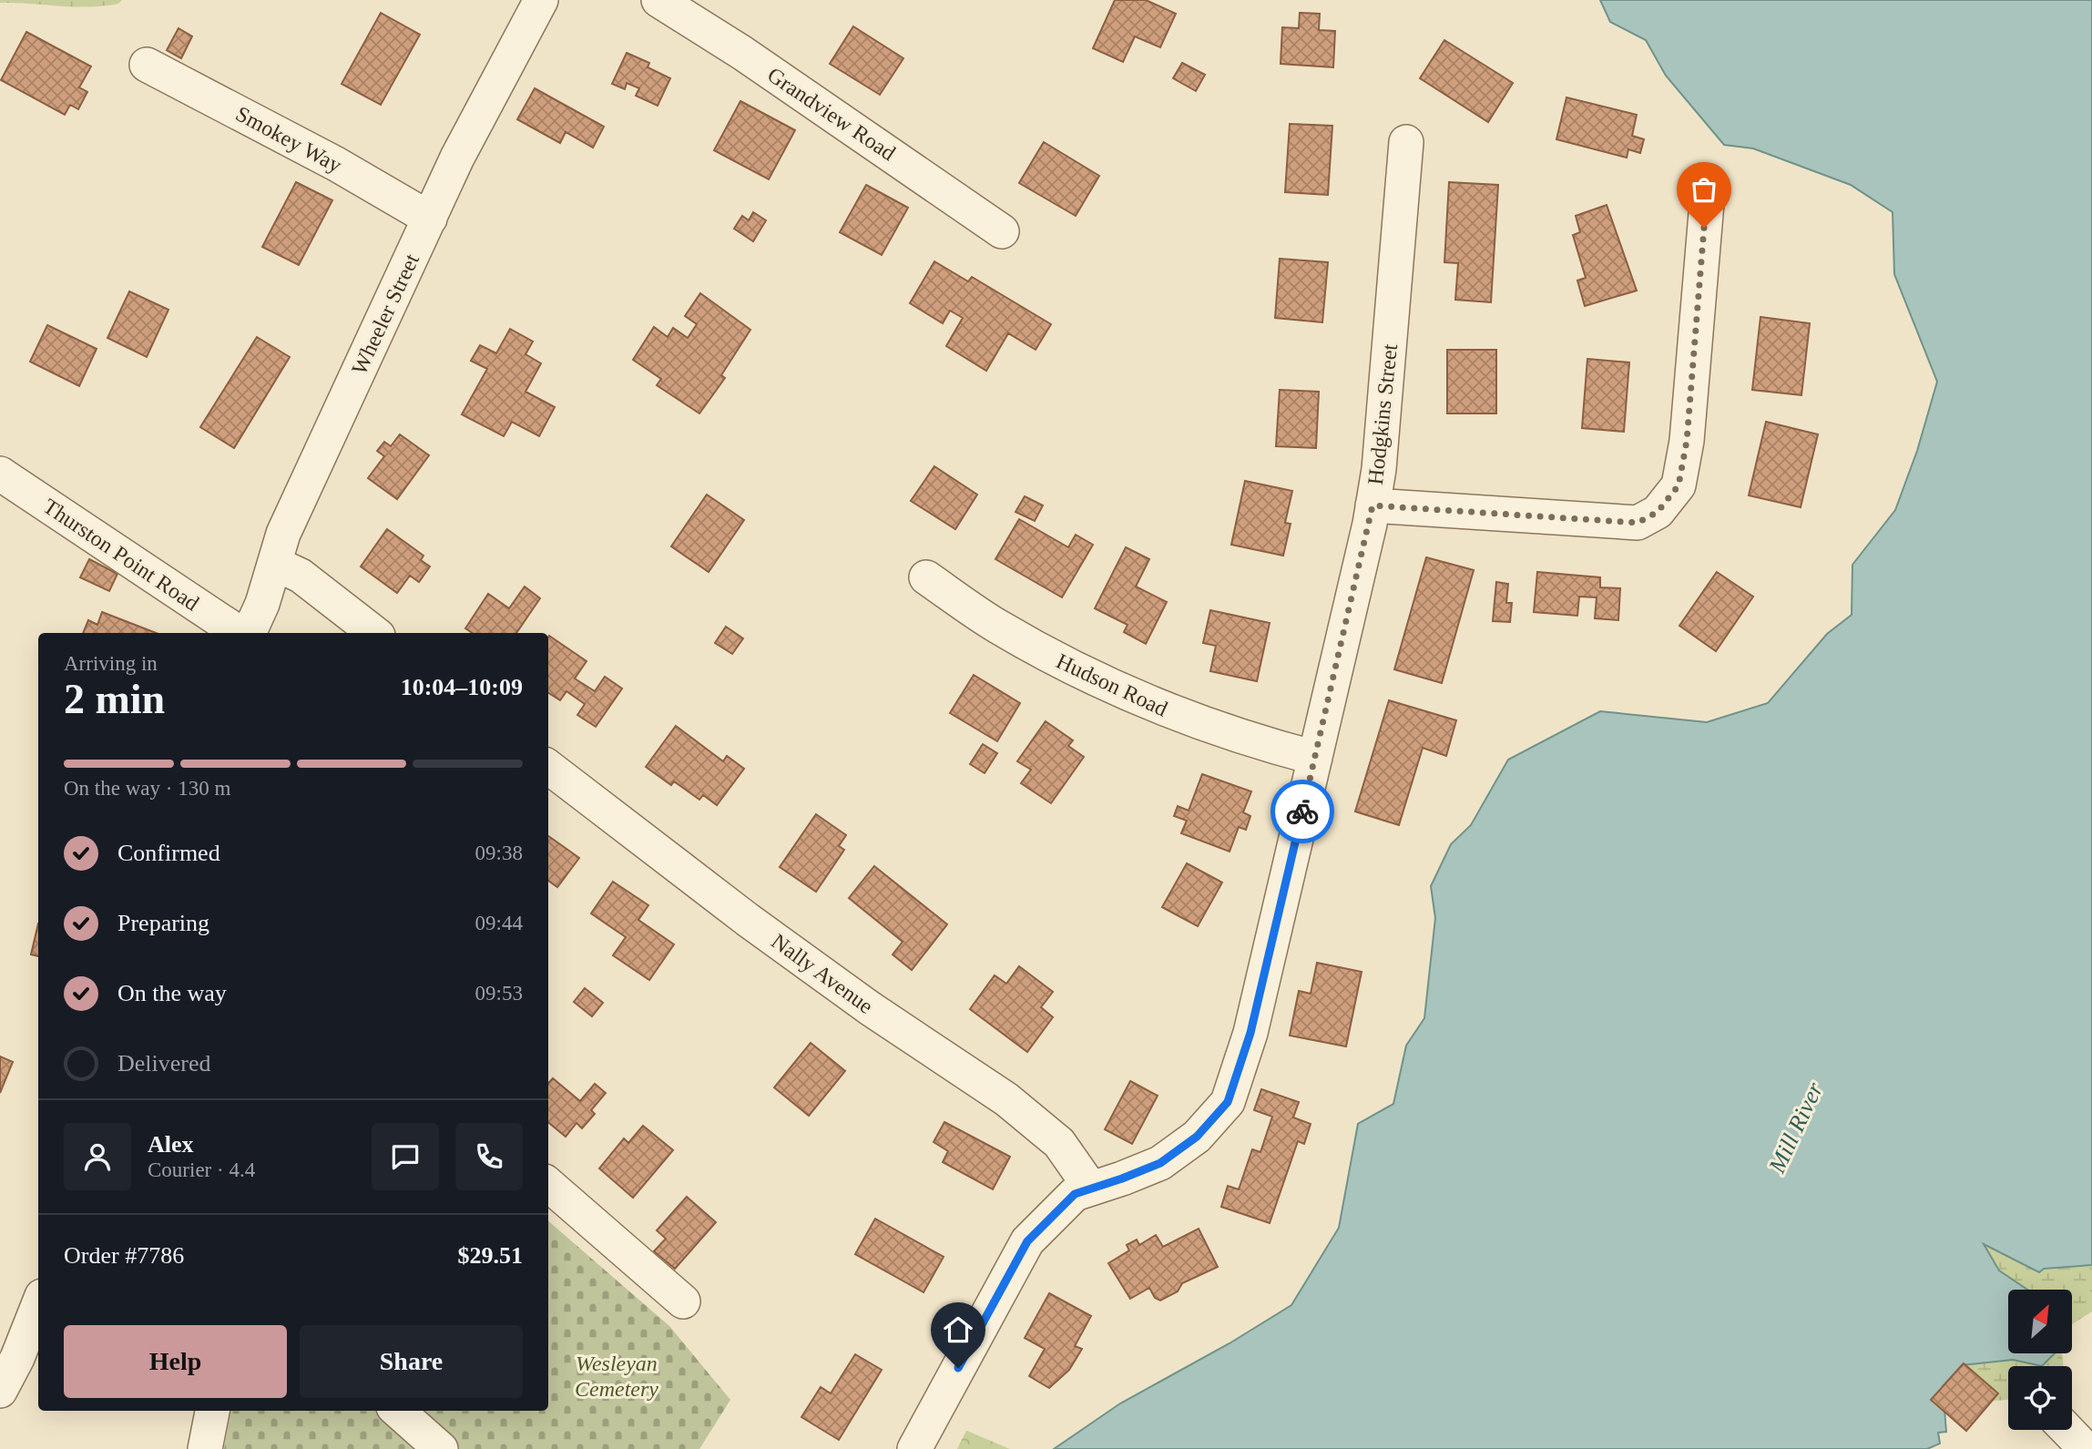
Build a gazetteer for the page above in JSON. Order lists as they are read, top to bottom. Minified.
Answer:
{"streets":{"street":["Grandview Road","Smokey Way","Wheeler Street","Hodgkins Street","Thurston Point Road","Hudson Road","Nally Avenue"]},"crossings":[["Smokey Way","Wheeler Street"],["Hodgkins Street","Hudson Road"],["Hodgkins Street","Nally Avenue"]],"water":["Mill River"],"parks":["Wesleyan Cemetery"],"north":"top right","page":{"heading":["2 min","Arriving in","10:04–10:09"],"panel":["Alex","Courier · 4.4","Order #7786","$29.51"],"bar":"On the way · 130 m","list":[["Confirmed","09:38"],["Preparing","09:44"],["On the way","09:53"],"Delivered"],"buttons":["Help","Share"]}}
